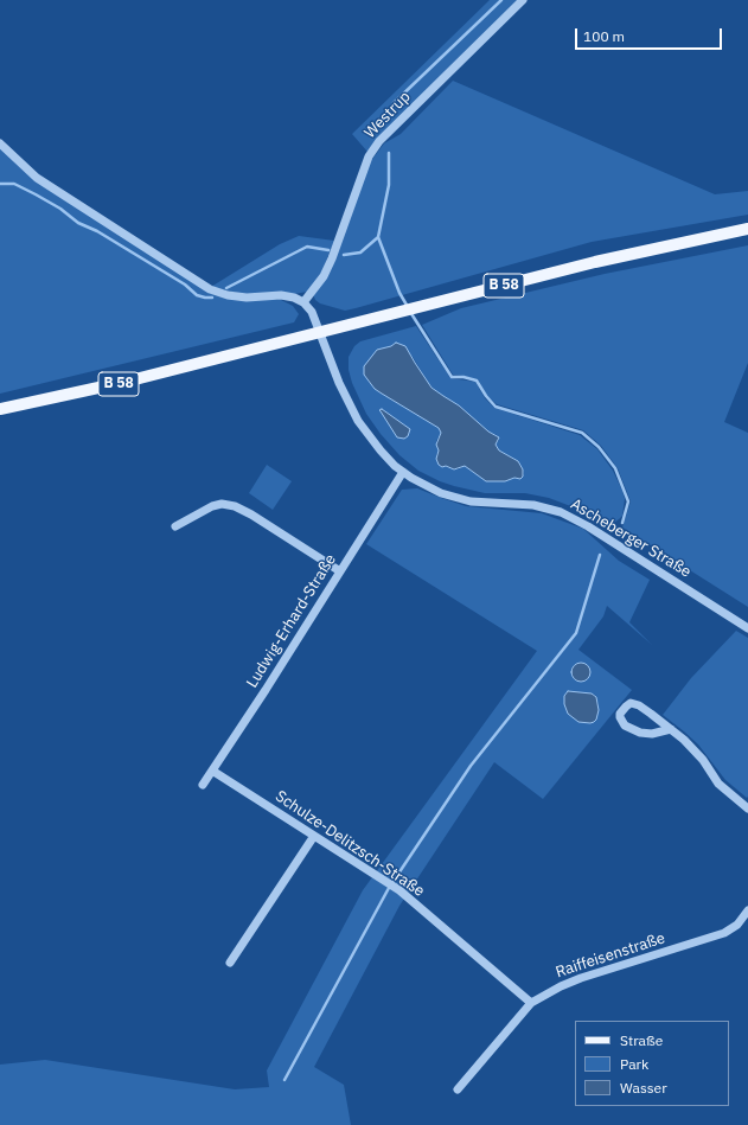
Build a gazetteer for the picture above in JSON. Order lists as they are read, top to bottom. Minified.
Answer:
{"streets":{"main road":["B 58"],"street":["Westrup","Ascheberger Straße","Ludwig-Erhard-Straße","Schulze-Delitzsch-Straße","Raiffeisenstraße"]},"crossings":[["B 58","Ascheberger Straße"],["Ascheberger Straße","Ludwig-Erhard-Straße"],["Ludwig-Erhard-Straße","Schulze-Delitzsch-Straße"],["Schulze-Delitzsch-Straße","Raiffeisenstraße"]],"legend":["Straße","Park","Wasser"],"scale_bar":"100 m"}
